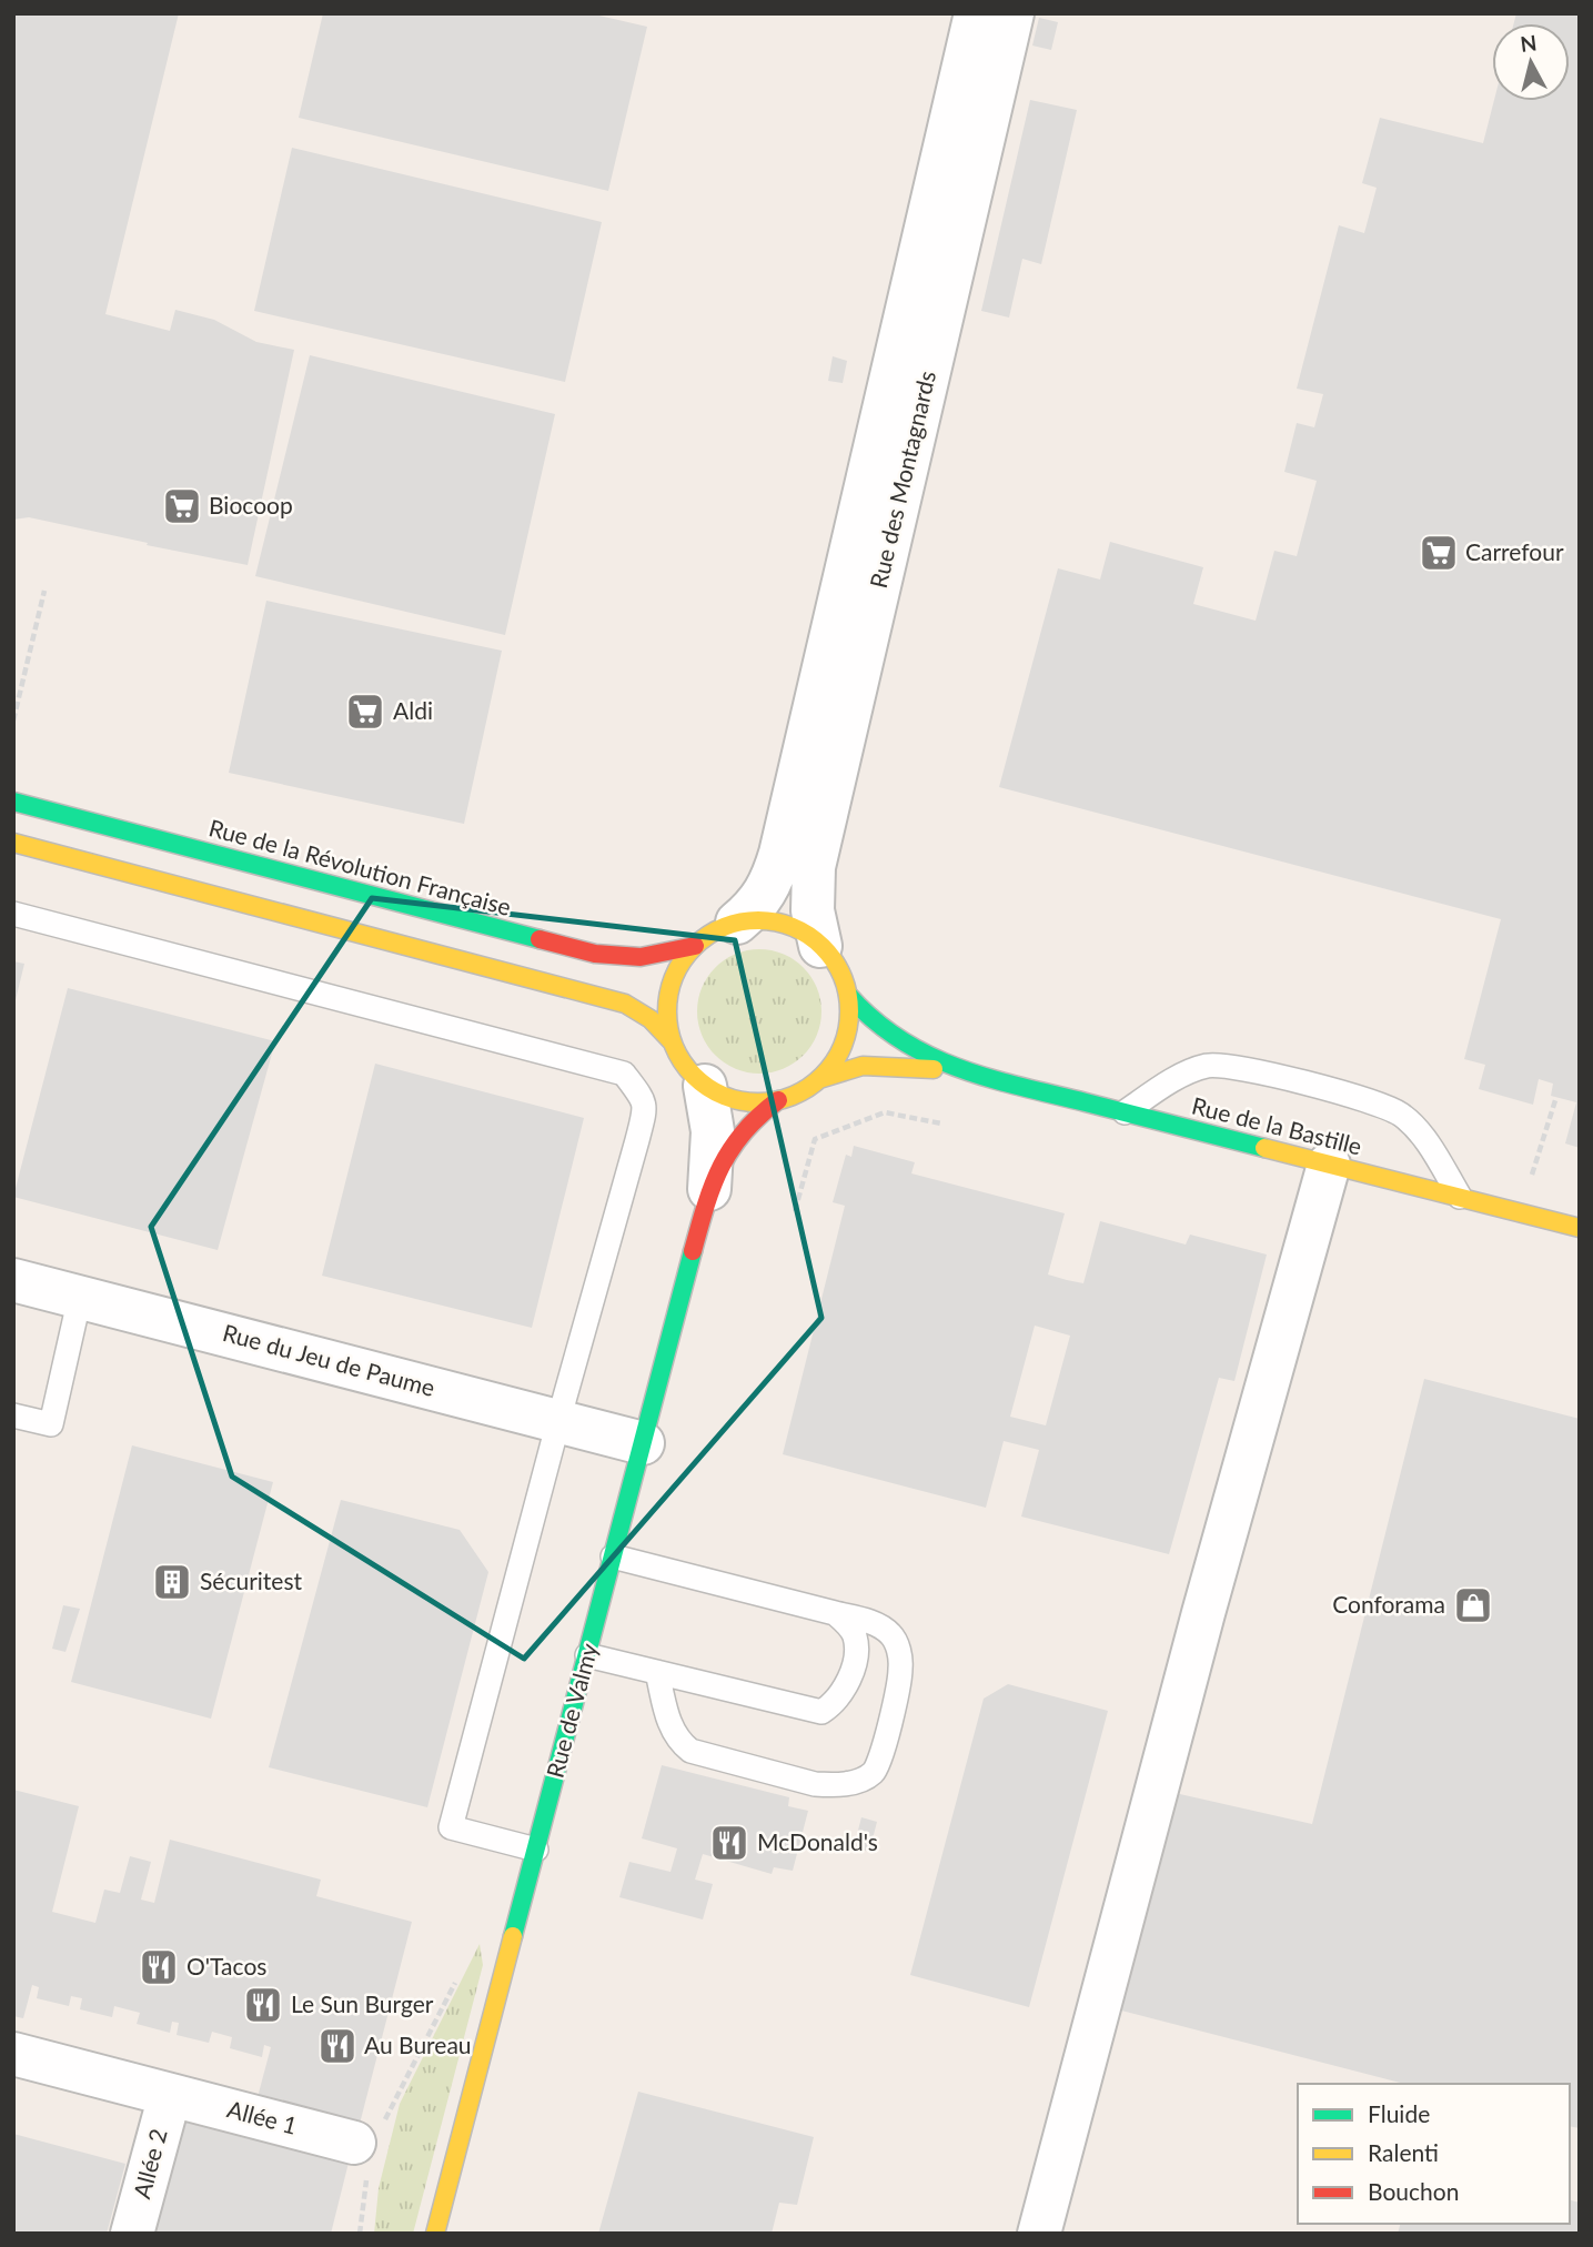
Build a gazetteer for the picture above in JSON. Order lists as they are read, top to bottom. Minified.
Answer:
{"streets":{"street":["Rue des Montagnards","Rue de la Révolution Française","Rue de la Bastille","Rue du Jeu de Paume","Rue de Valmy","Allée 1","Allée 2"]},"crossings":[["Rue des Montagnards","Rue de la Révolution Française"],["Rue des Montagnards","Rue de la Bastille"],["Rue des Montagnards","Rue de Valmy"],["Rue de la Révolution Française","Rue de la Bastille"],["Rue de la Révolution Française","Rue de Valmy"],["Rue de la Bastille","Rue de Valmy"],["Rue du Jeu de Paume","Rue de Valmy"],["Allée 1","Allée 2"]],"places":{"supermarket":["Biocoop","Carrefour","Aldi"],"building":["Sécuritest"],"shop":["Conforama"],"restaurant":["McDonald's","O'Tacos","Le Sun Burger","Au Bureau"]},"legend":["Fluide","Ralenti","Bouchon"],"north":"top"}
